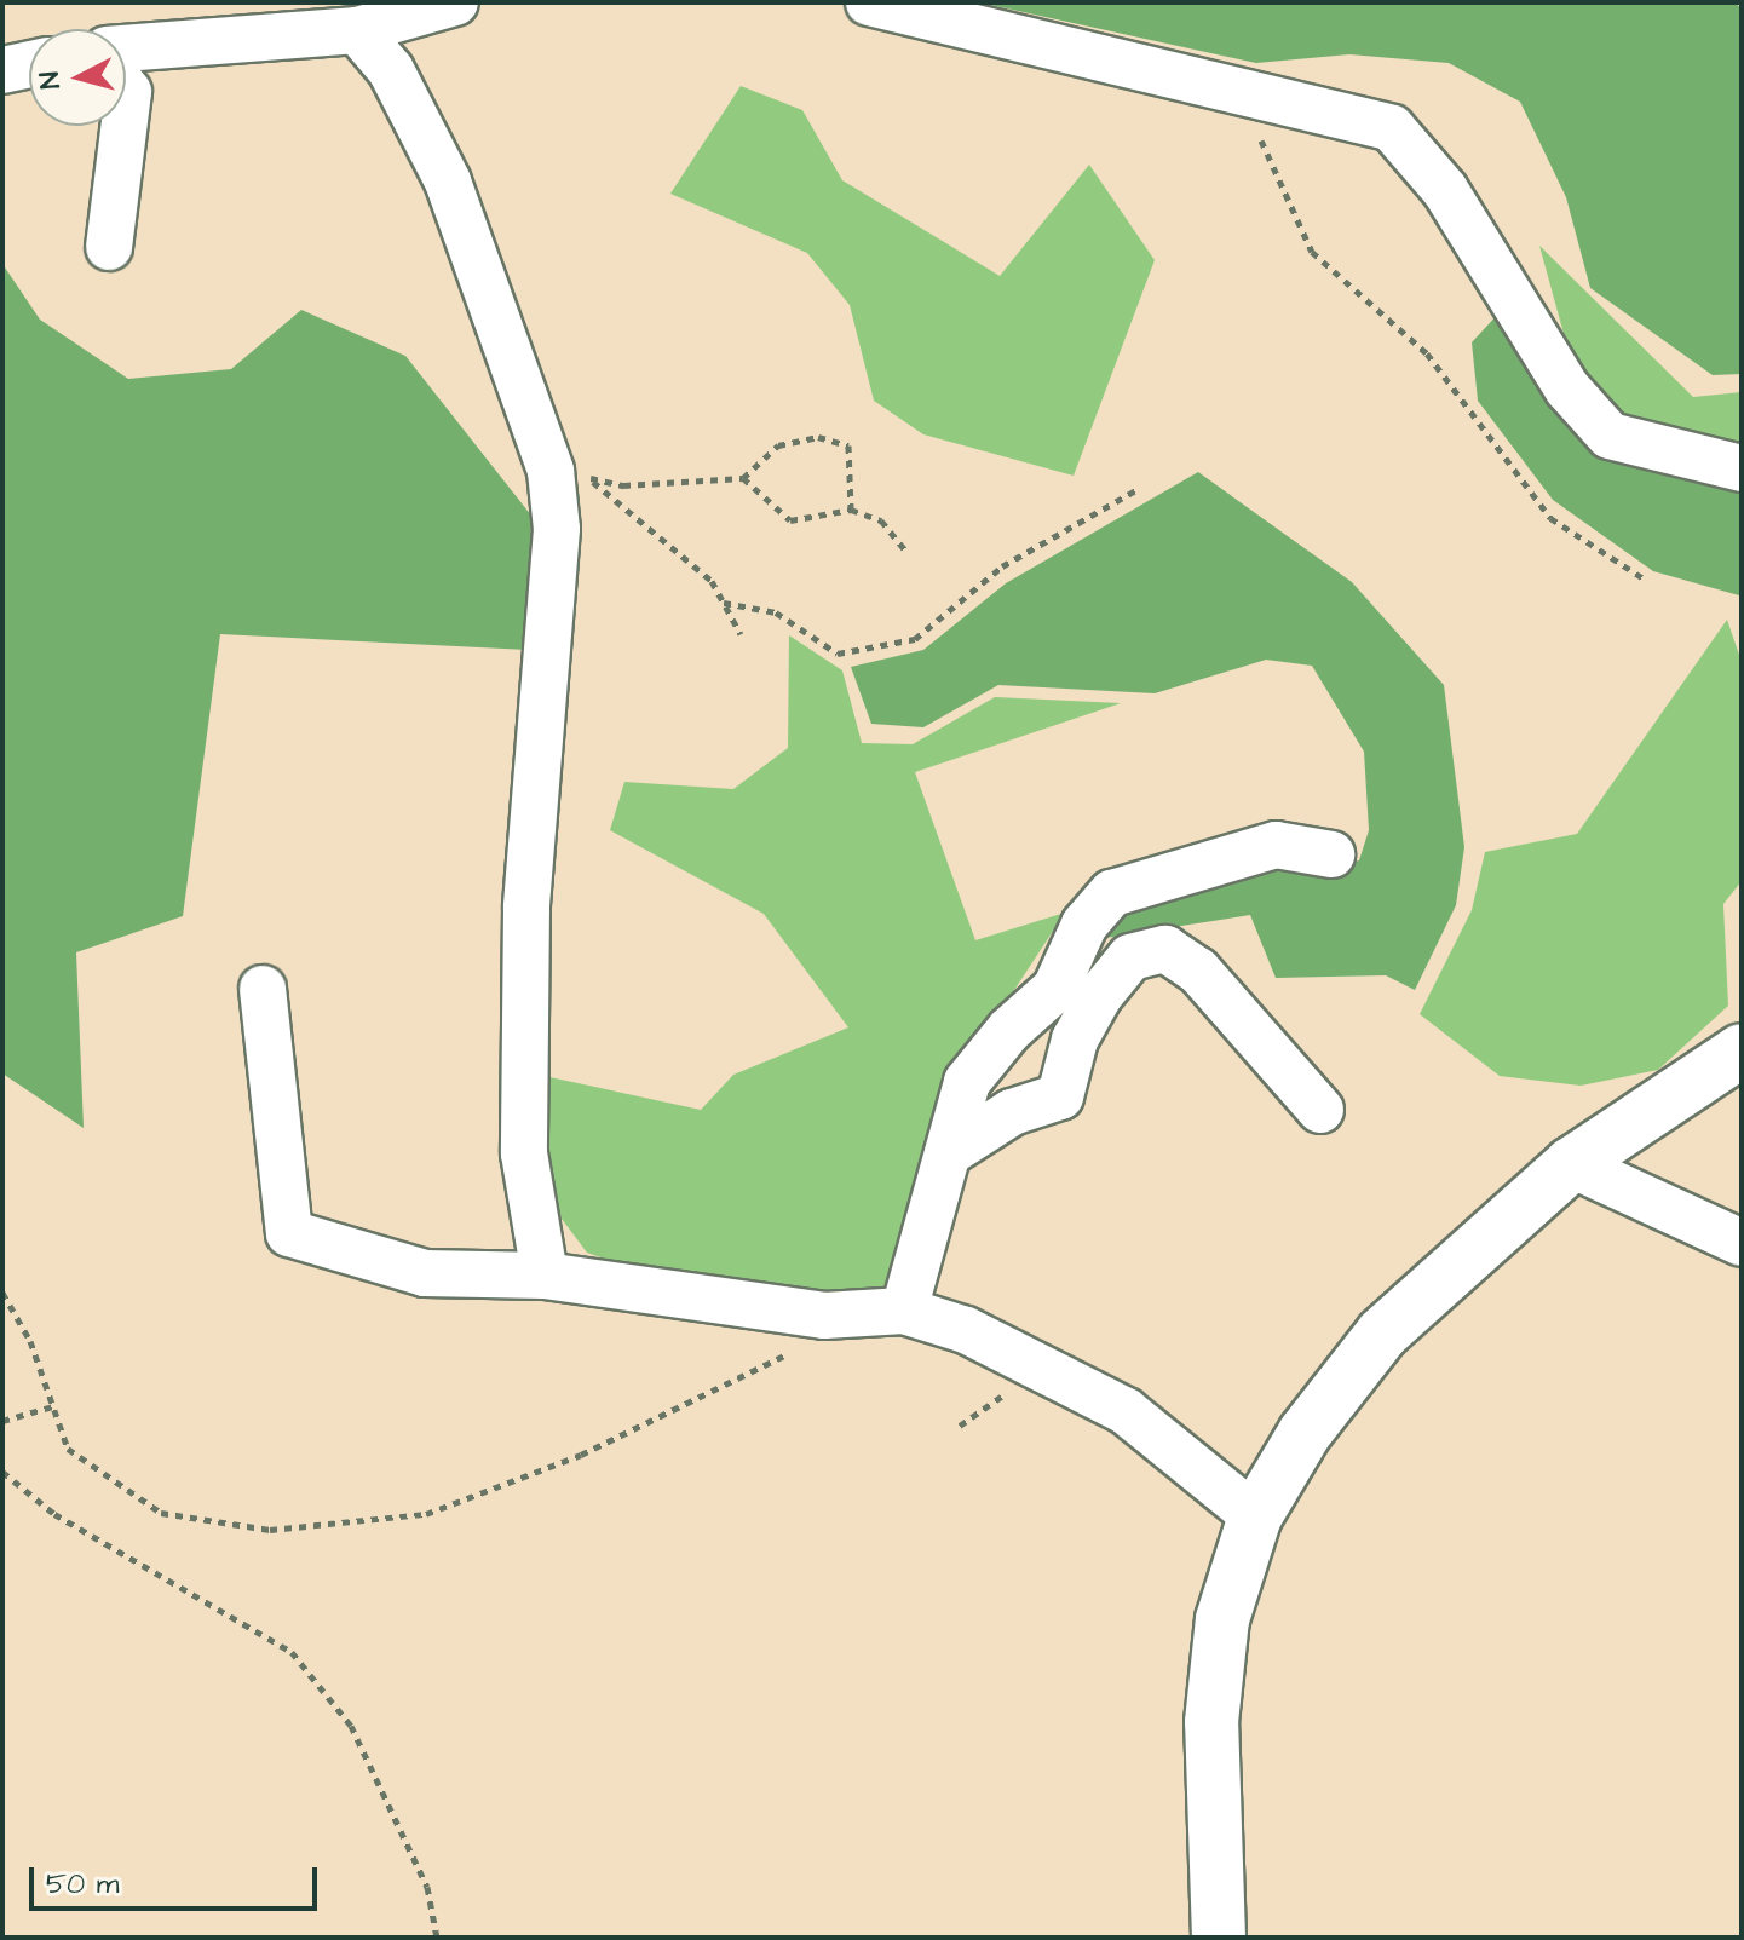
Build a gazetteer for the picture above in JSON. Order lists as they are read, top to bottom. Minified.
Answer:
{"scale_bar":"50 m","north":"left"}
